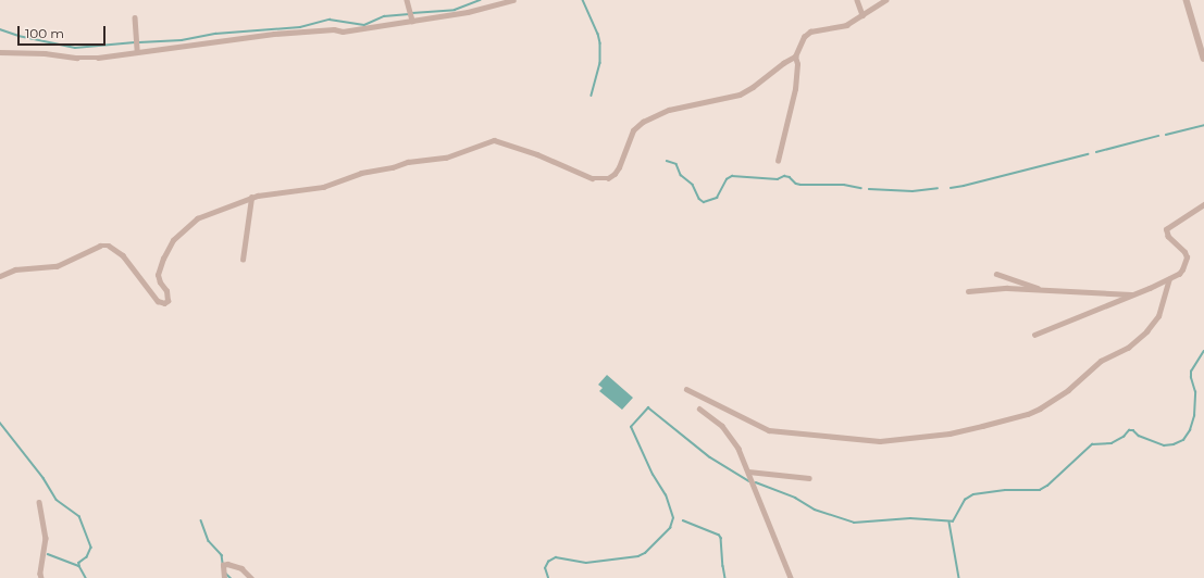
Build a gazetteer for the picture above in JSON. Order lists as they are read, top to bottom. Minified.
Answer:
{"scale_bar":"100 m"}
